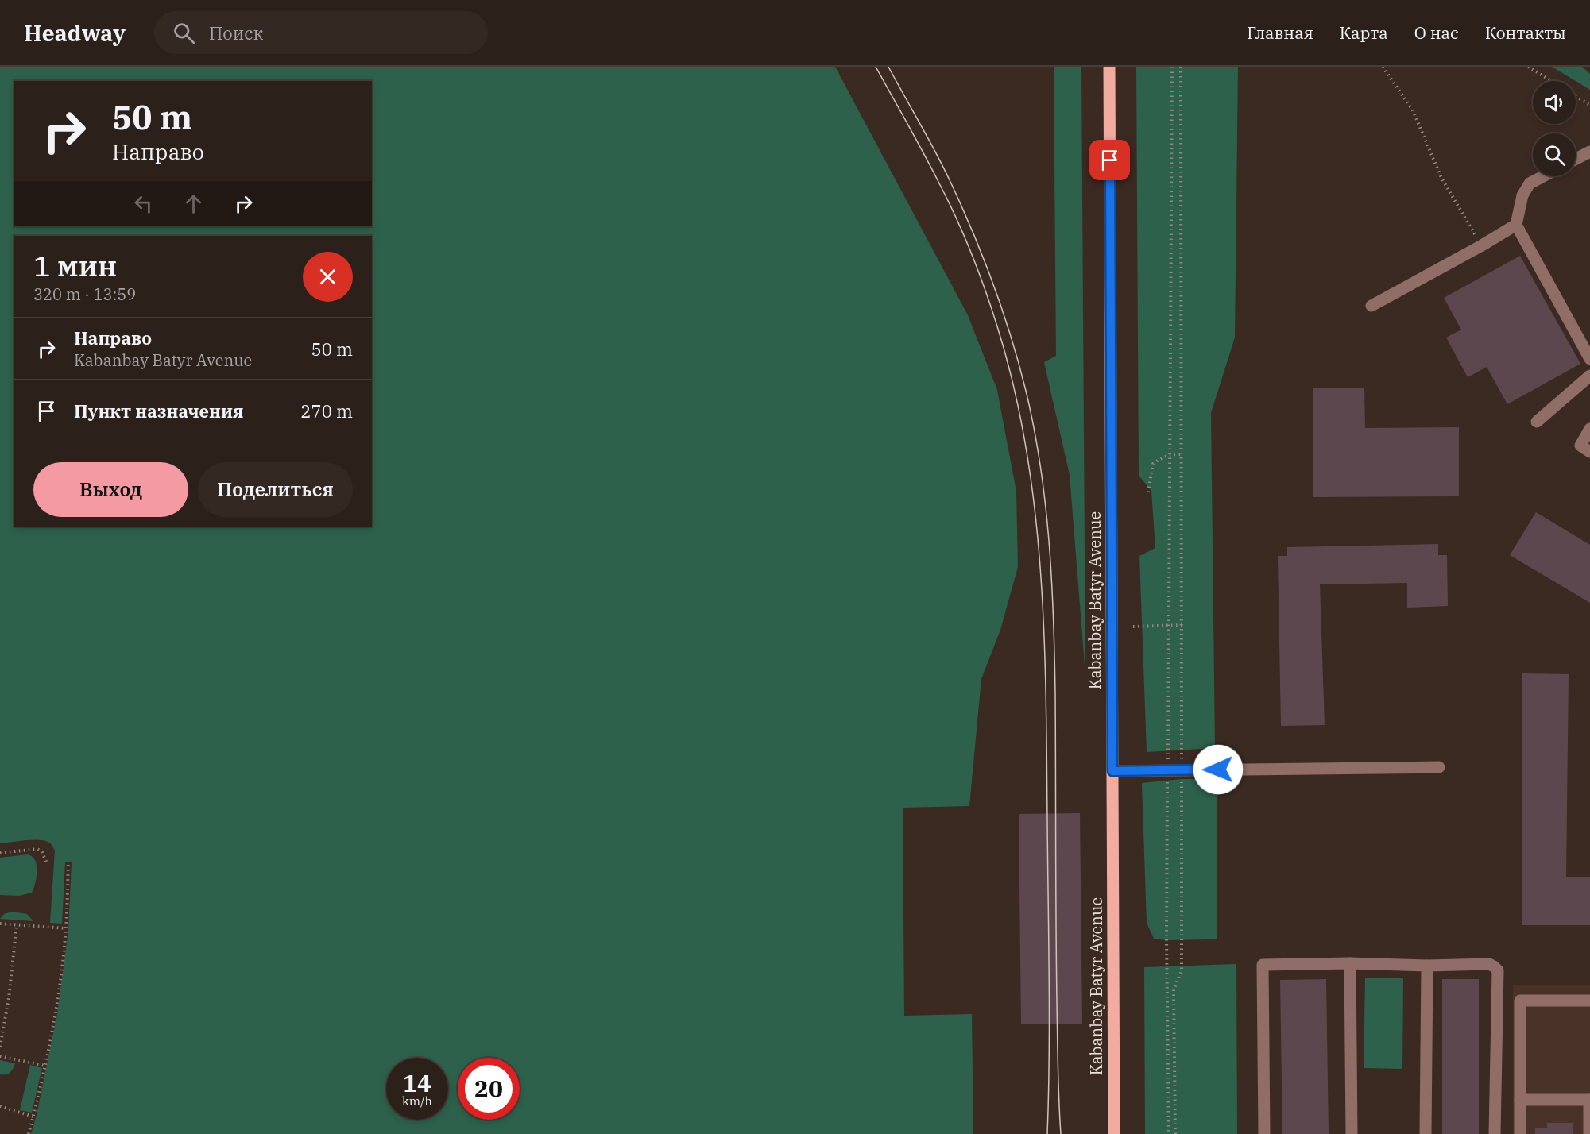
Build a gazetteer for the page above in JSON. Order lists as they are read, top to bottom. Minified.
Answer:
{"streets":{"main road":["Kabanbay Batyr Avenue"]},"page":{"header":"Headway","search":"Поиск","nav":["Главная","Карта","О нас","Контакты"],"turn":["50 m","Направо"],"heading":["1 мин","320 m · 13:59"],"list":[{"name":"Направо","note":"Kabanbay Batyr Avenue","value":"50 m"},{"name":"Пункт назначения","value":"270 m"}],"buttons":["Выход","Поделиться"],"speed":"14 km/h","limit":"20"}}
